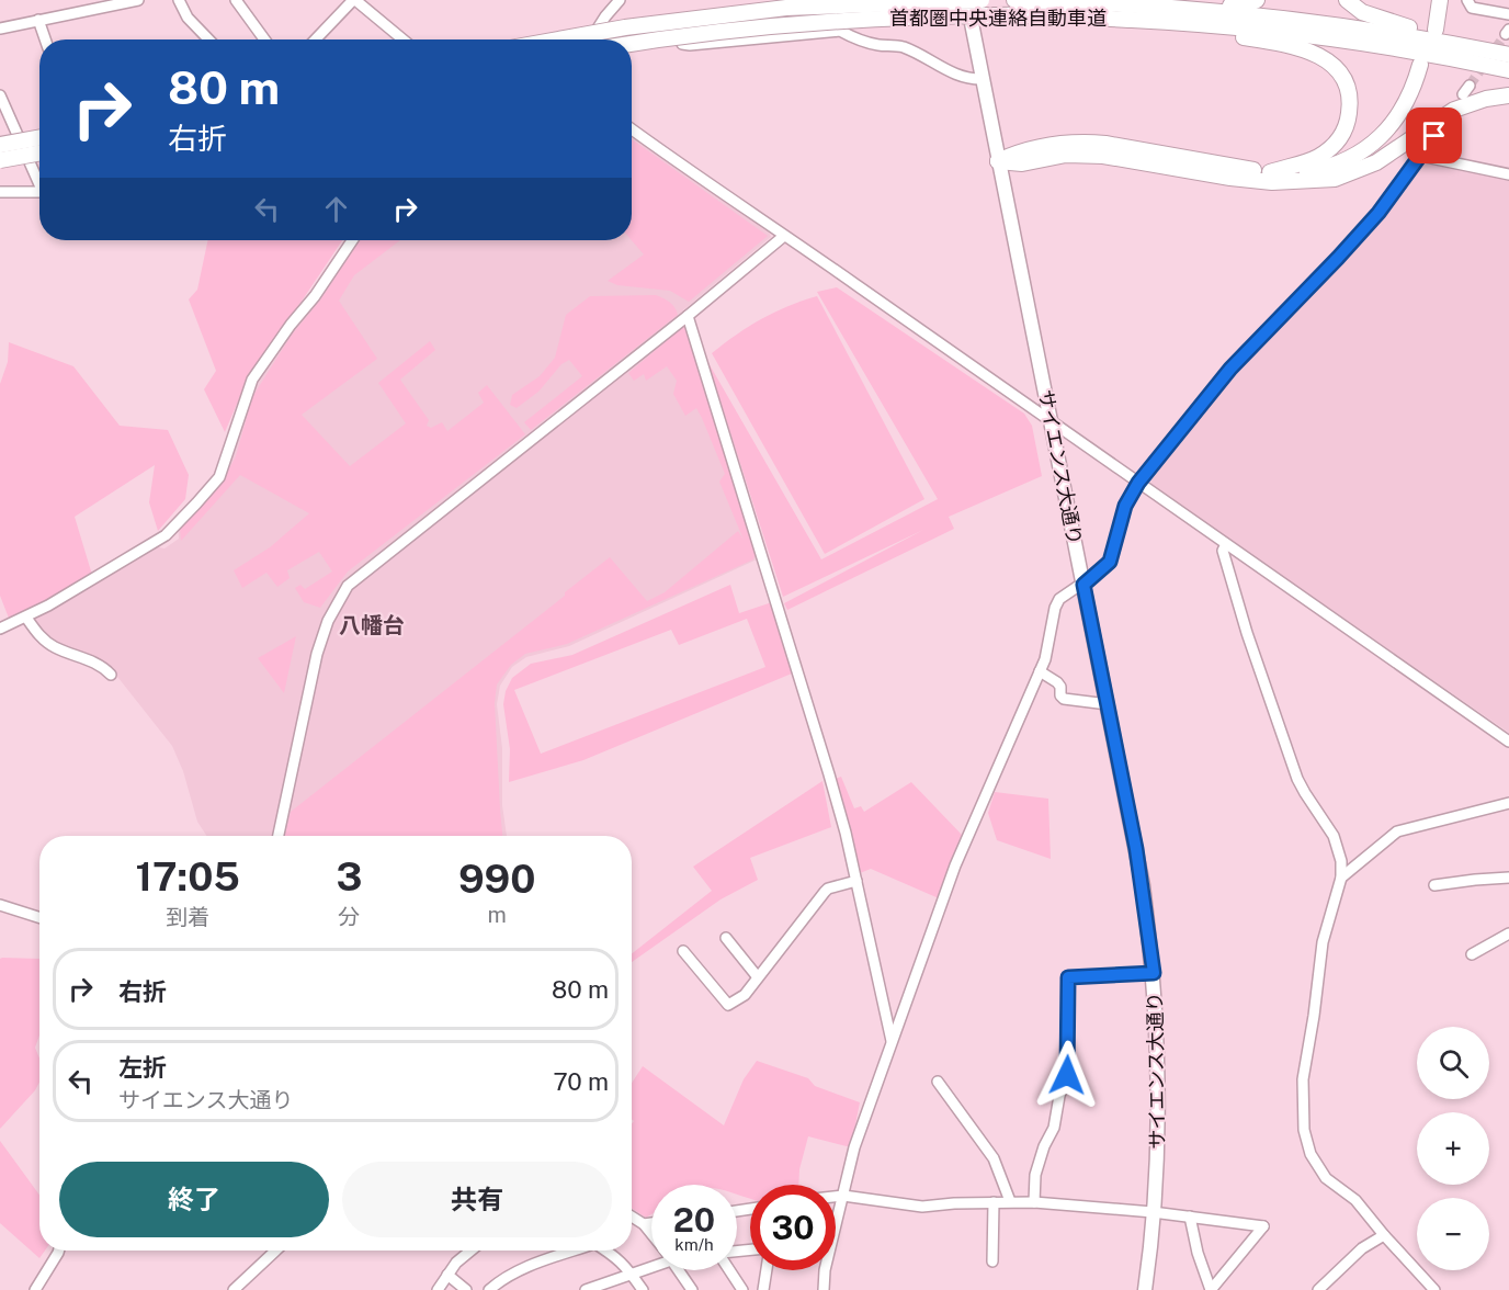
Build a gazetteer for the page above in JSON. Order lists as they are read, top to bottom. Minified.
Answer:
{"streets":{"highway":["首都圏中央連絡自動車道"],"main road":["サイエンス大通り"]},"districts":["八幡台"],"page":{"turn":["80 m","右折"],"eta":["17:05","到着","3","分","990","m"],"list":[{"name":"右折","value":"80 m"},{"name":"左折","note":"サイエンス大通り","value":"70 m"}],"map_buttons":["+","−"],"buttons":["終了","共有"],"speed":"20 km/h","limit":"30"}}
